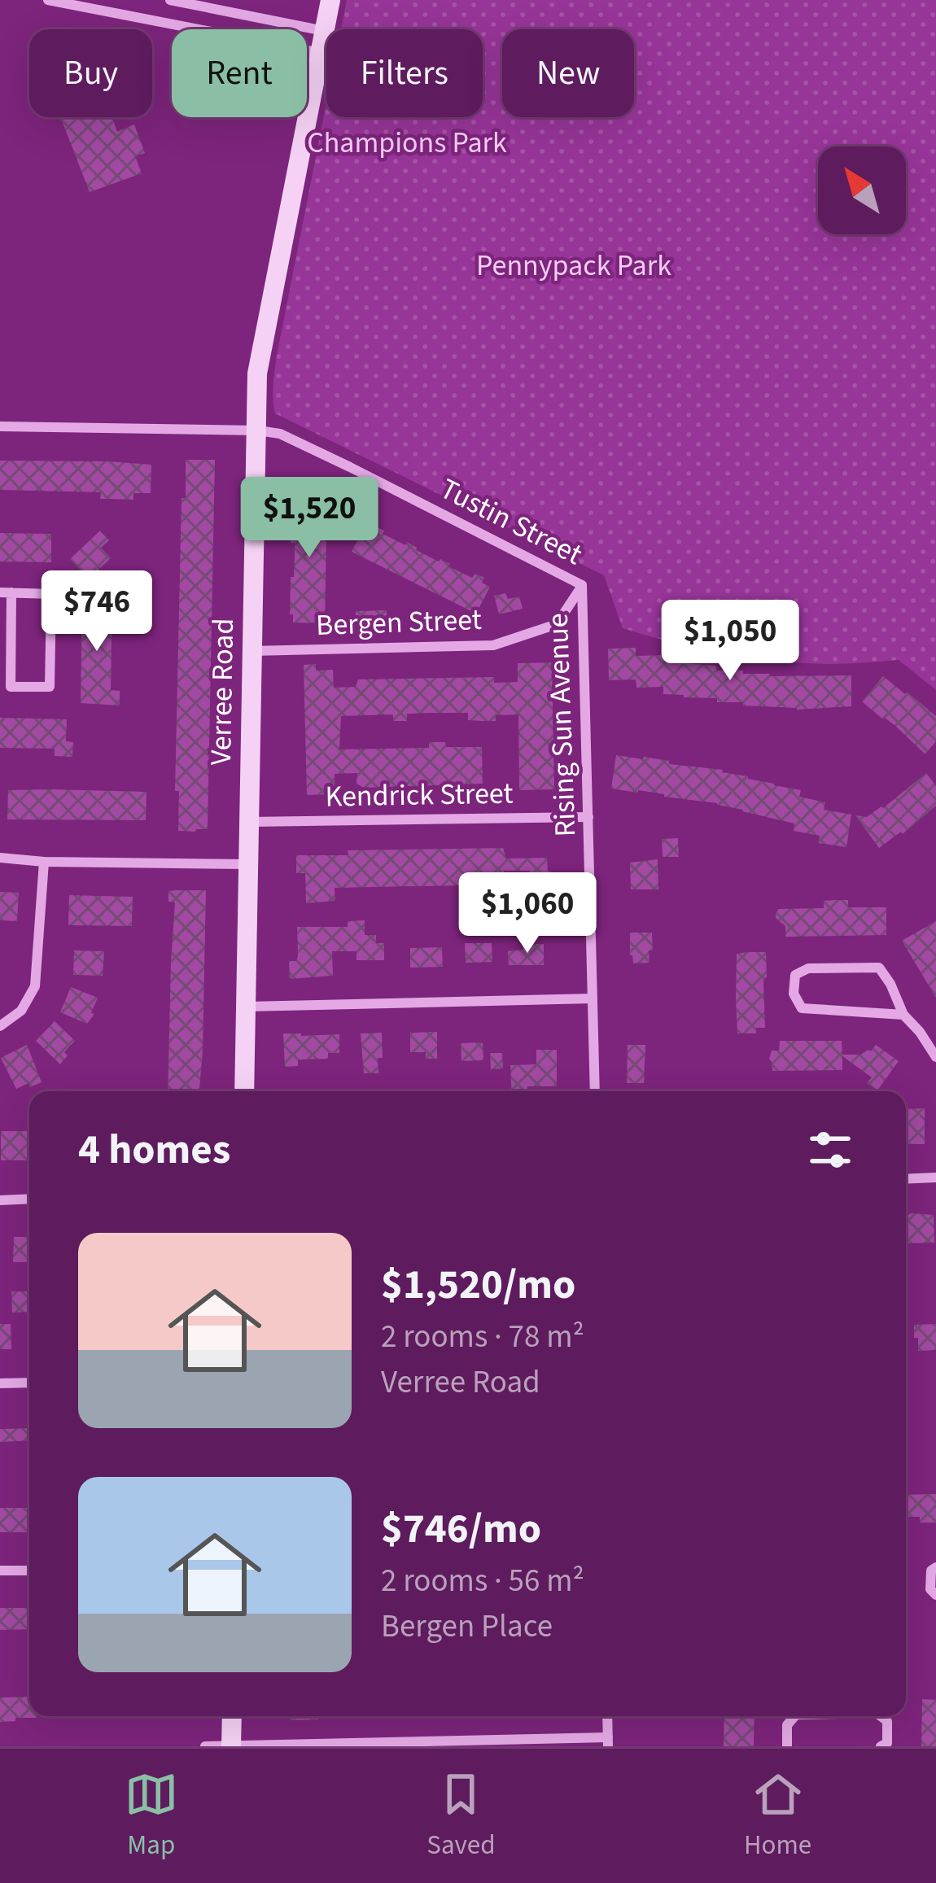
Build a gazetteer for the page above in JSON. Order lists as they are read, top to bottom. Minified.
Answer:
{"streets":{"main road":["Verree Road"],"street":["Tustin Street","Bergen Street","Rising Sun Avenue","Kendrick Street"]},"crossings":[["Tustin Street","Bergen Street"],["Tustin Street","Verree Road"],["Tustin Street","Rising Sun Avenue"],["Bergen Street","Verree Road"],["Bergen Street","Rising Sun Avenue"],["Verree Road","Kendrick Street"],["Rising Sun Avenue","Kendrick Street"]],"parks":["Champions Park","Pennypack Park"],"north":"top left","page":{"chip":["Buy","Rent","Filters","New"],"price":["$1,520","$746","$1,050","$1,060"],"heading":"4 homes","list":[{"name":"$1,520/mo","note":"2 rooms · 78 m² · Verree Road"},{"name":"$746/mo","note":"2 rooms · 56 m² · Bergen Place"}],"tabs":["Map","Saved","Home"]}}
